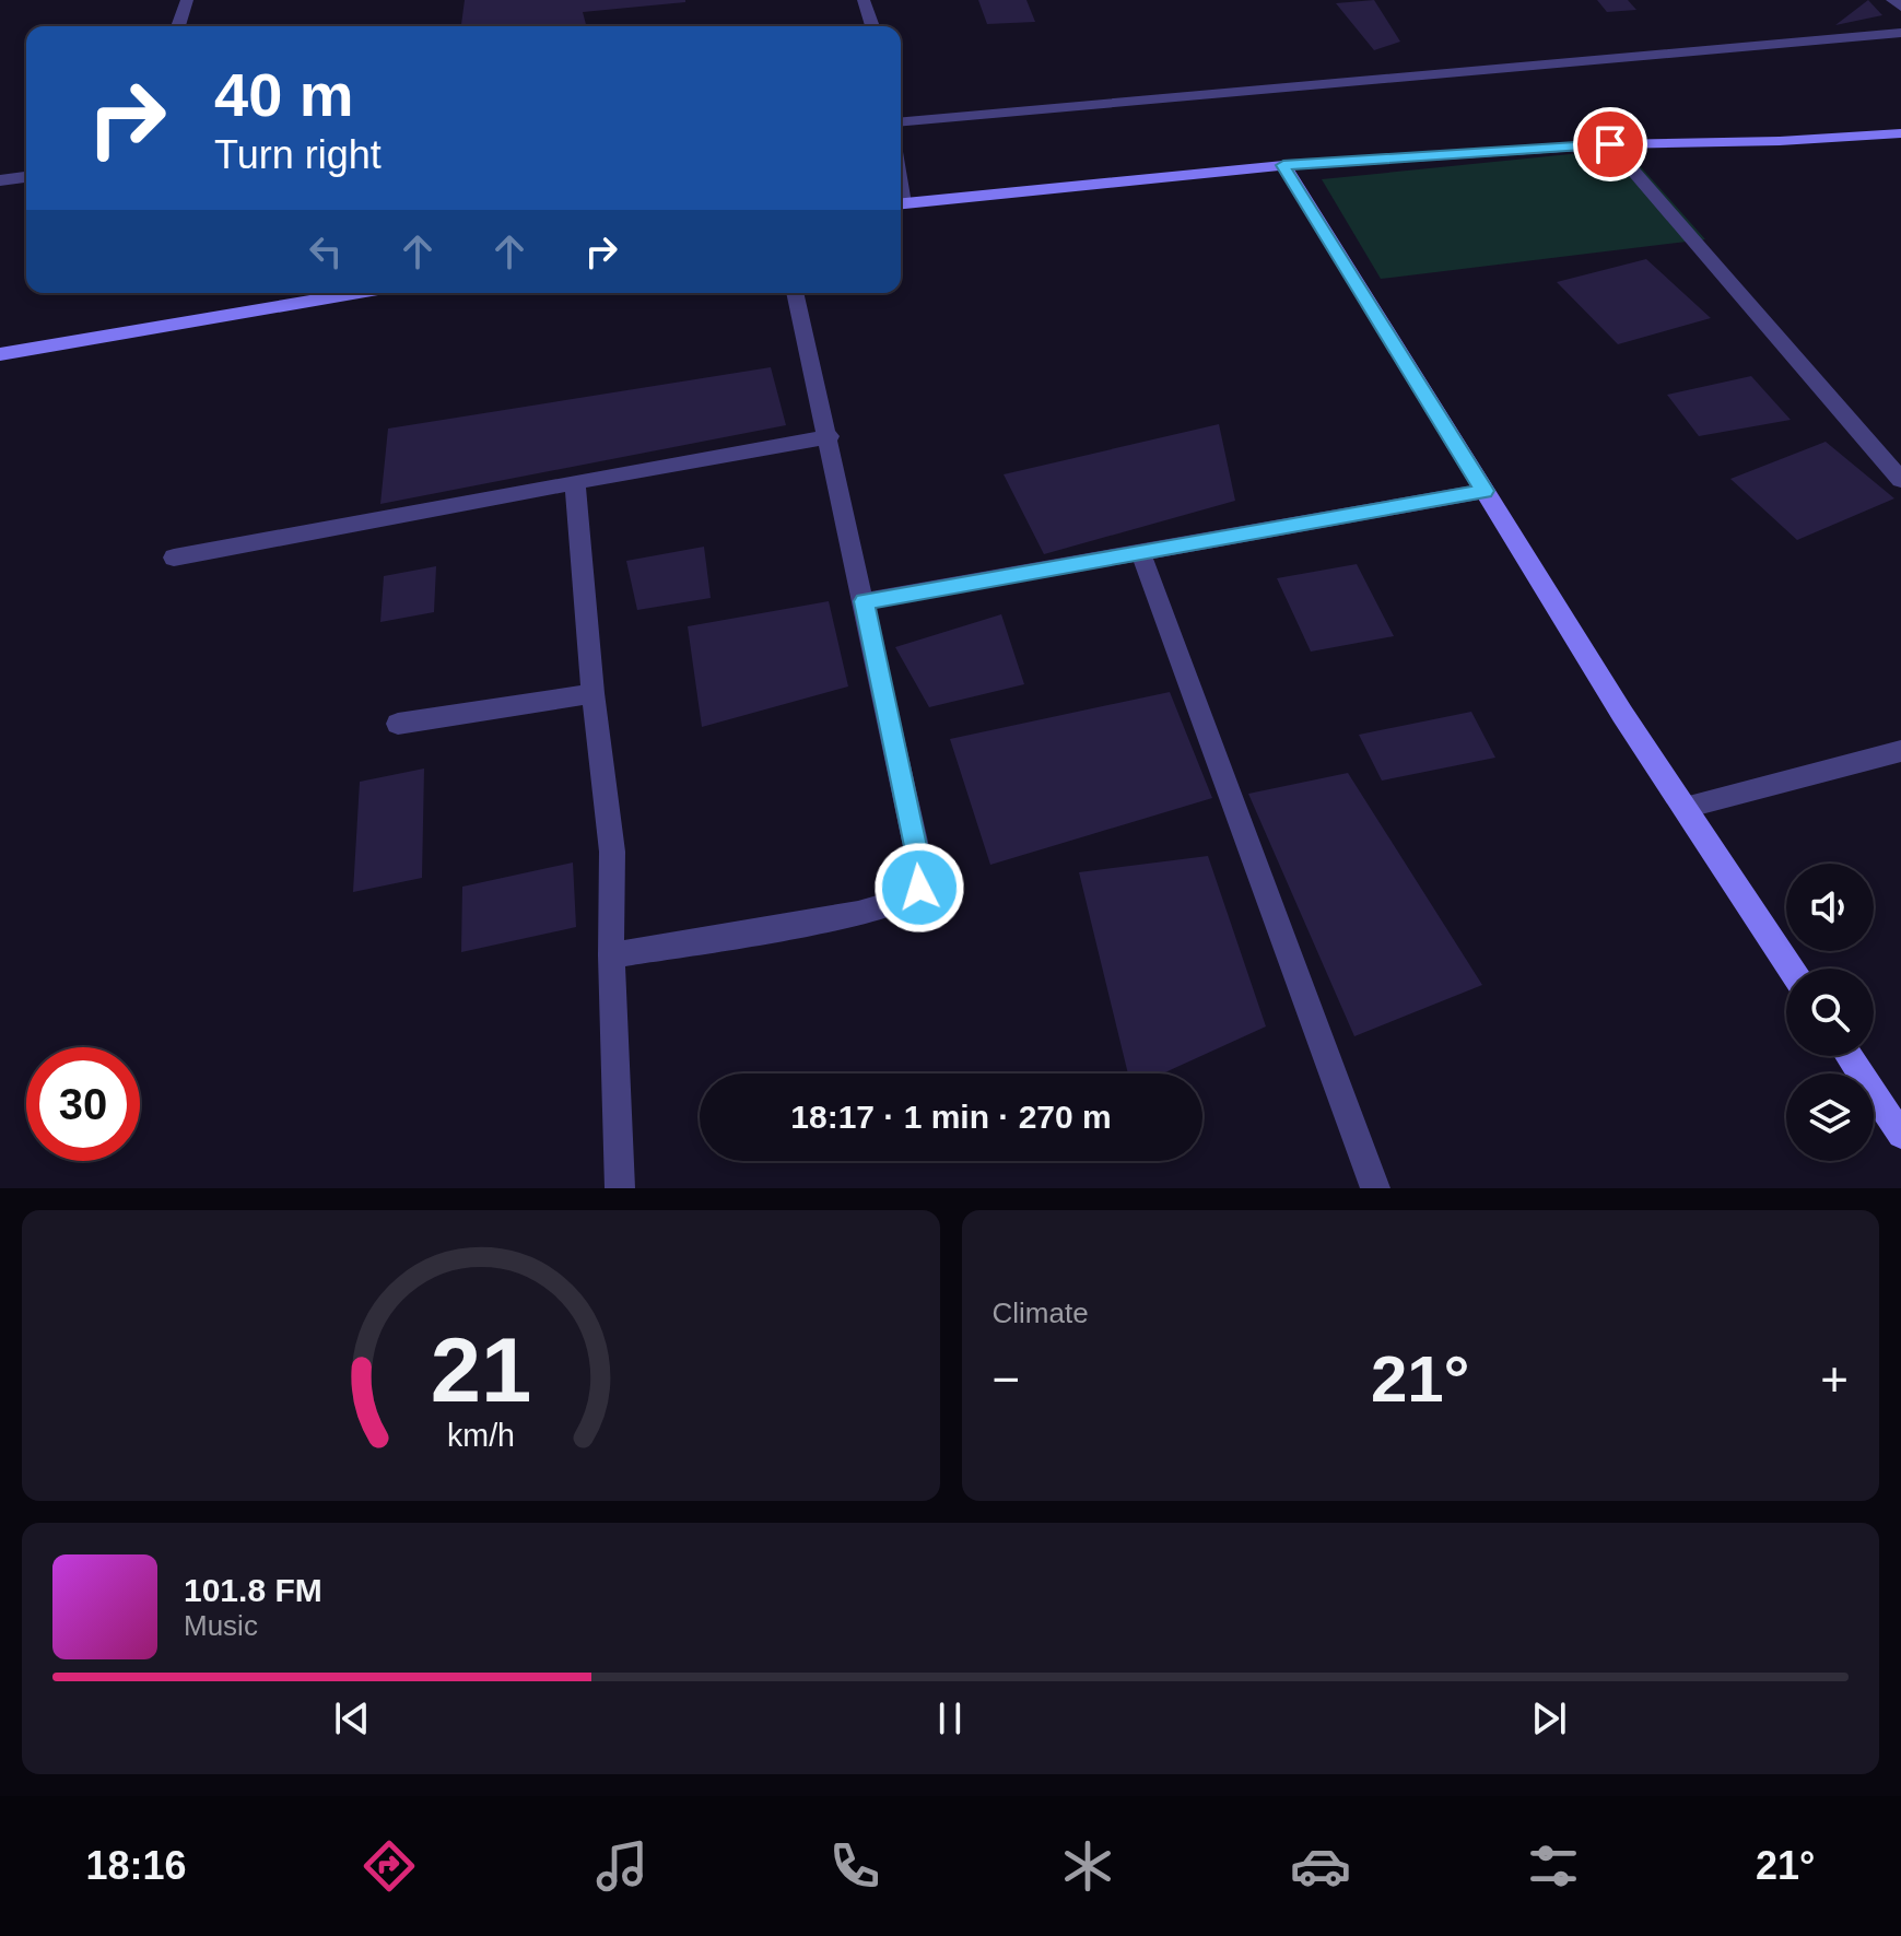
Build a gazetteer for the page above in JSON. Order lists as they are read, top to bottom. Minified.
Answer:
{"page":{"turn":["40 m","Turn right"],"limit":"30","trip":"18:17 · 1 min · 270 m","tile":"Climate","heat":["−","21°","+"],"song":["101.8 FM","Music"],"tabs":["18:16","21°"],"gauge":["21","km/h"]}}
